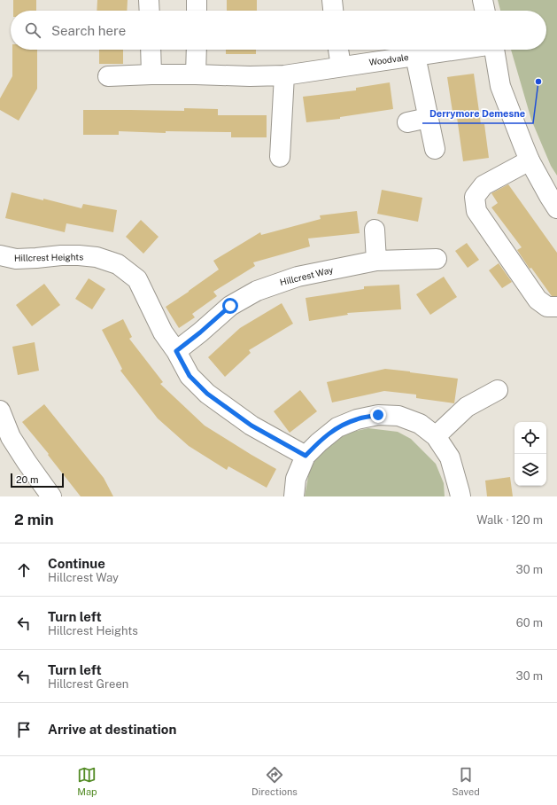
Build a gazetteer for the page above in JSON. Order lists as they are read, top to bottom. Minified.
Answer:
{"streets":{"street":["Woodvale","Hillcrest Heights","Hillcrest Way"]},"crossings":[["Hillcrest Heights","Hillcrest Way"]],"places":["Derrymore Demesne"],"scale_bar":"20 m","page":{"search":"Search here","scale":"20 m","heading":["2 min","Walk · 120 m"],"list":[["Continue","Hillcrest Way","30 m"],["Turn left","Hillcrest Heights","60 m"],["Turn left","Hillcrest Green","30 m"],"Arrive at destination"],"nav":["Map","Directions","Saved"]}}
